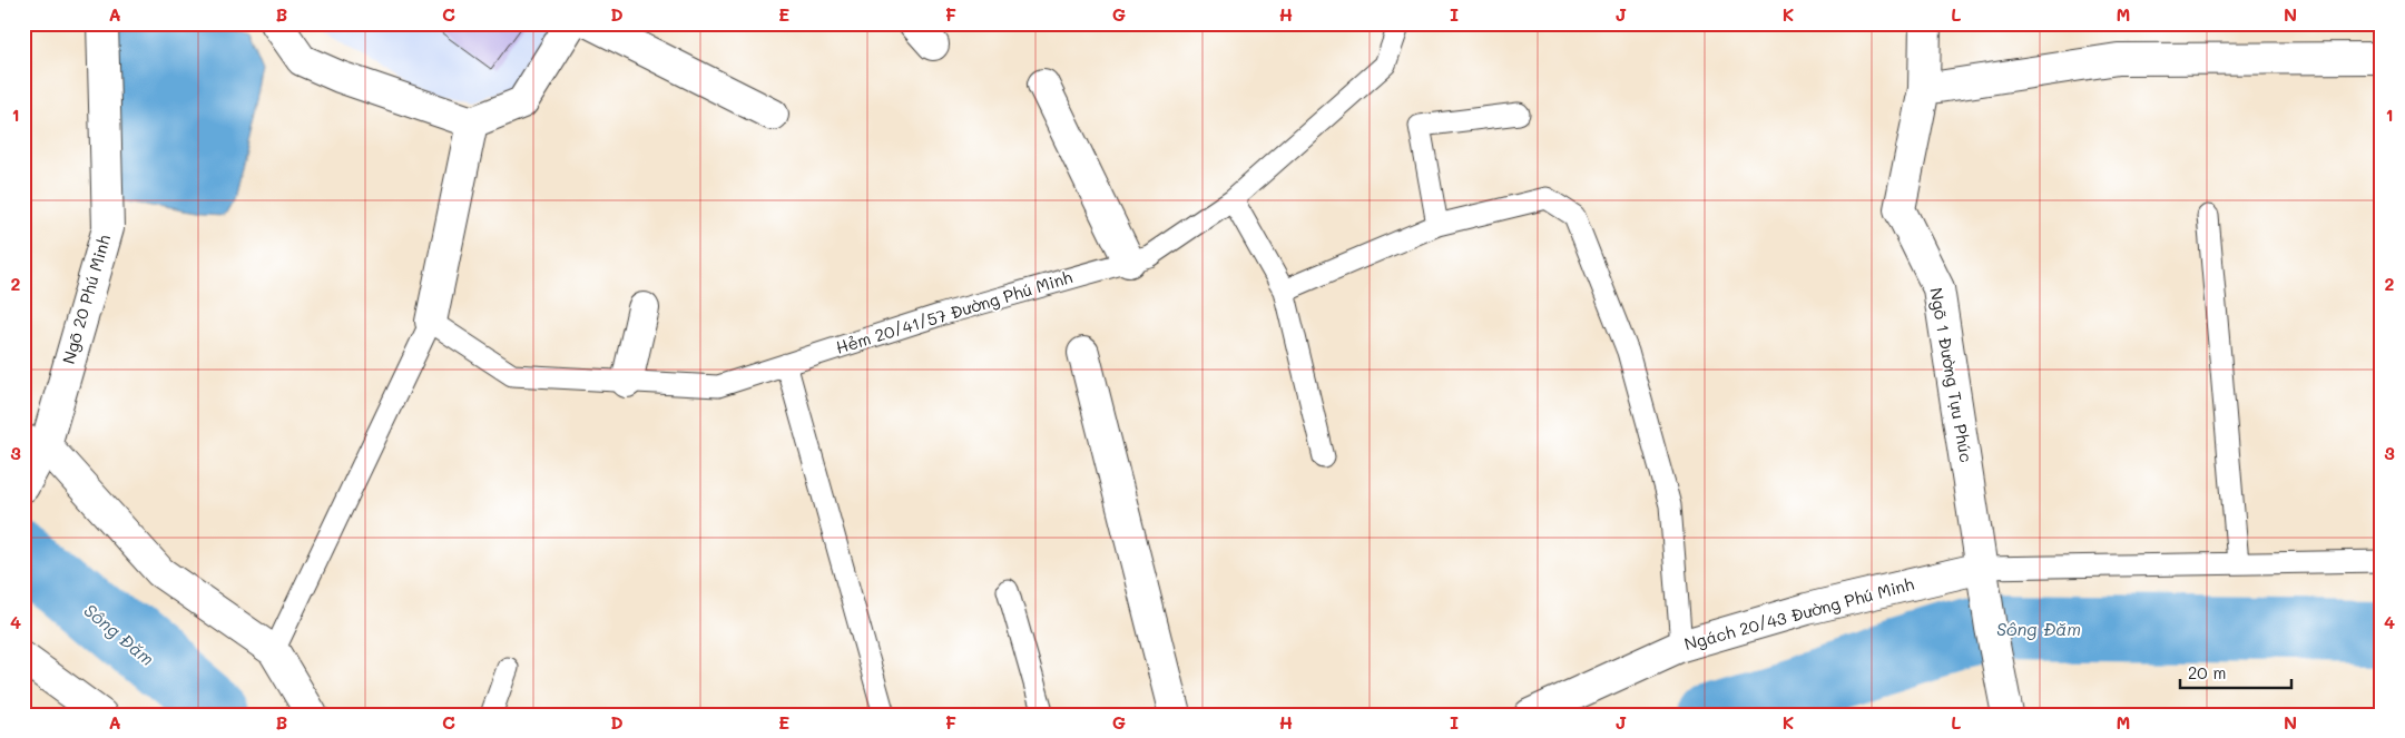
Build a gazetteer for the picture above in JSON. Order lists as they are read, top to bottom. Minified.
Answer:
{"streets":{"street":["Ngõ 20 Phú Minh","Ngõ 1 Đường Tựu Phúc","Ngách 20/43 Đường Phú Minh"],"lane":["Hẻm 20/41/57 Đường Phú Minh"]},"crossings":[["Ngõ 1 Đường Tựu Phúc","Ngách 20/43 Đường Phú Minh"]],"water":["Sông Đăm"],"scale_bar":"20 m","grid":{"columns":["A","B","C","D","E","F","G","H","I","J","K","L","M","N"],"rows":["1","2","3","4"]}}
